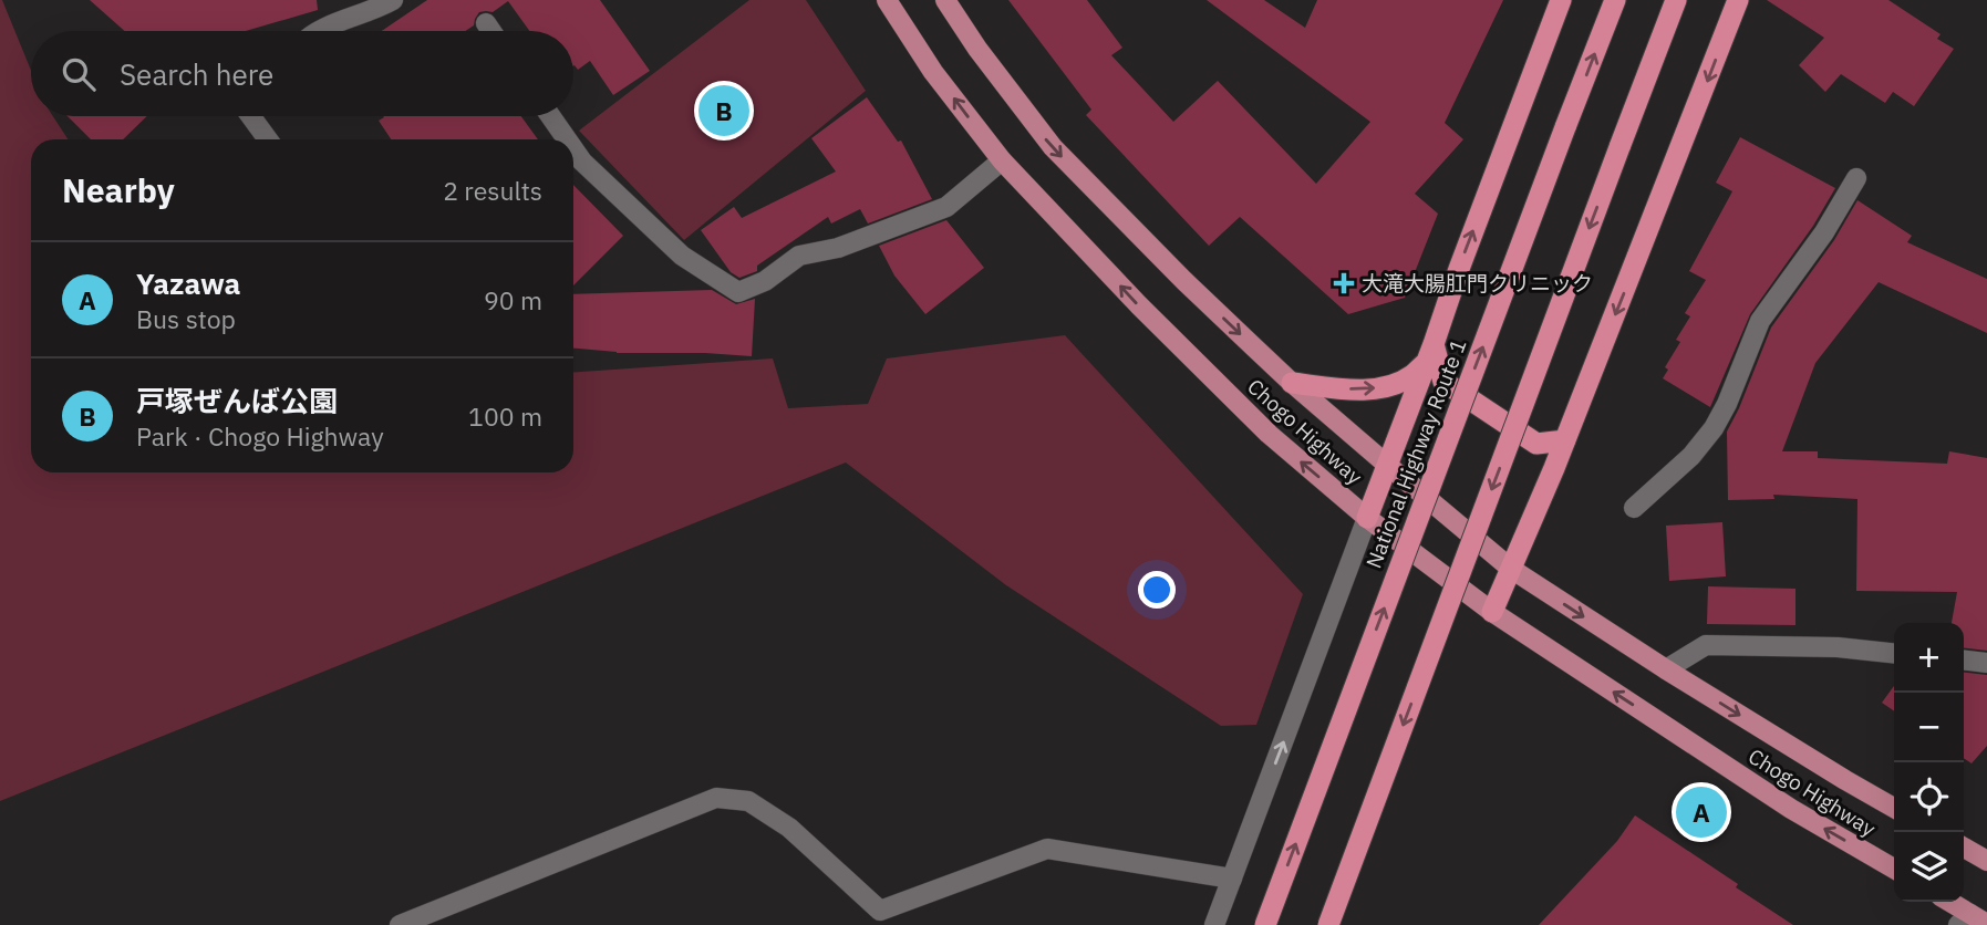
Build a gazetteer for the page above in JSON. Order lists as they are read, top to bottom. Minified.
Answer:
{"streets":{"highway":["National Highway Route 1"],"main road":["Chogo Highway"]},"places":{"health":["大滝大腸肛門クリニック"]},"page":{"search":"Search here","pins":["B","A"],"heading":["Nearby","2 results"],"list":[{"mark":"A","name":"Yazawa","note":"Bus stop","value":"90 m"},{"mark":"B","name":"戸塚ぜんば公園","note":"Park · Chogo Highway","value":"100 m"}],"map_buttons":["+","−"]}}
